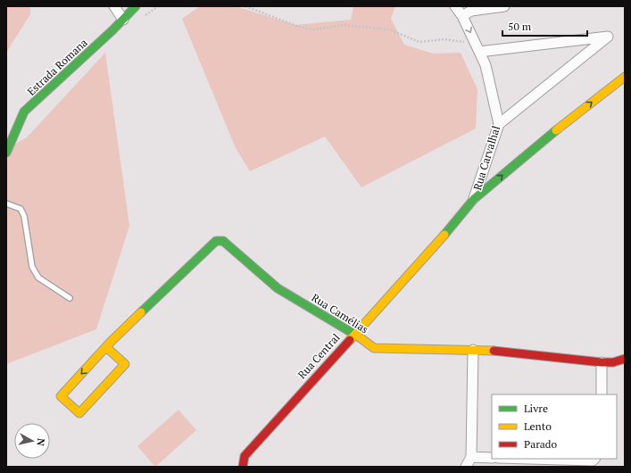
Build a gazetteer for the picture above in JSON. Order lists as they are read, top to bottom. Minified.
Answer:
{"streets":{"street":["Estrada Romana","Rua Carvalhal","Rua Camélias","Rua Central"]},"crossings":[["Rua Carvalhal","Rua Central"],["Rua Camélias","Rua Central"]],"one_way":["Rua Carvalhal"],"legend":["Livre","Lento","Parado"],"scale_bar":"50 m","north":"right"}
